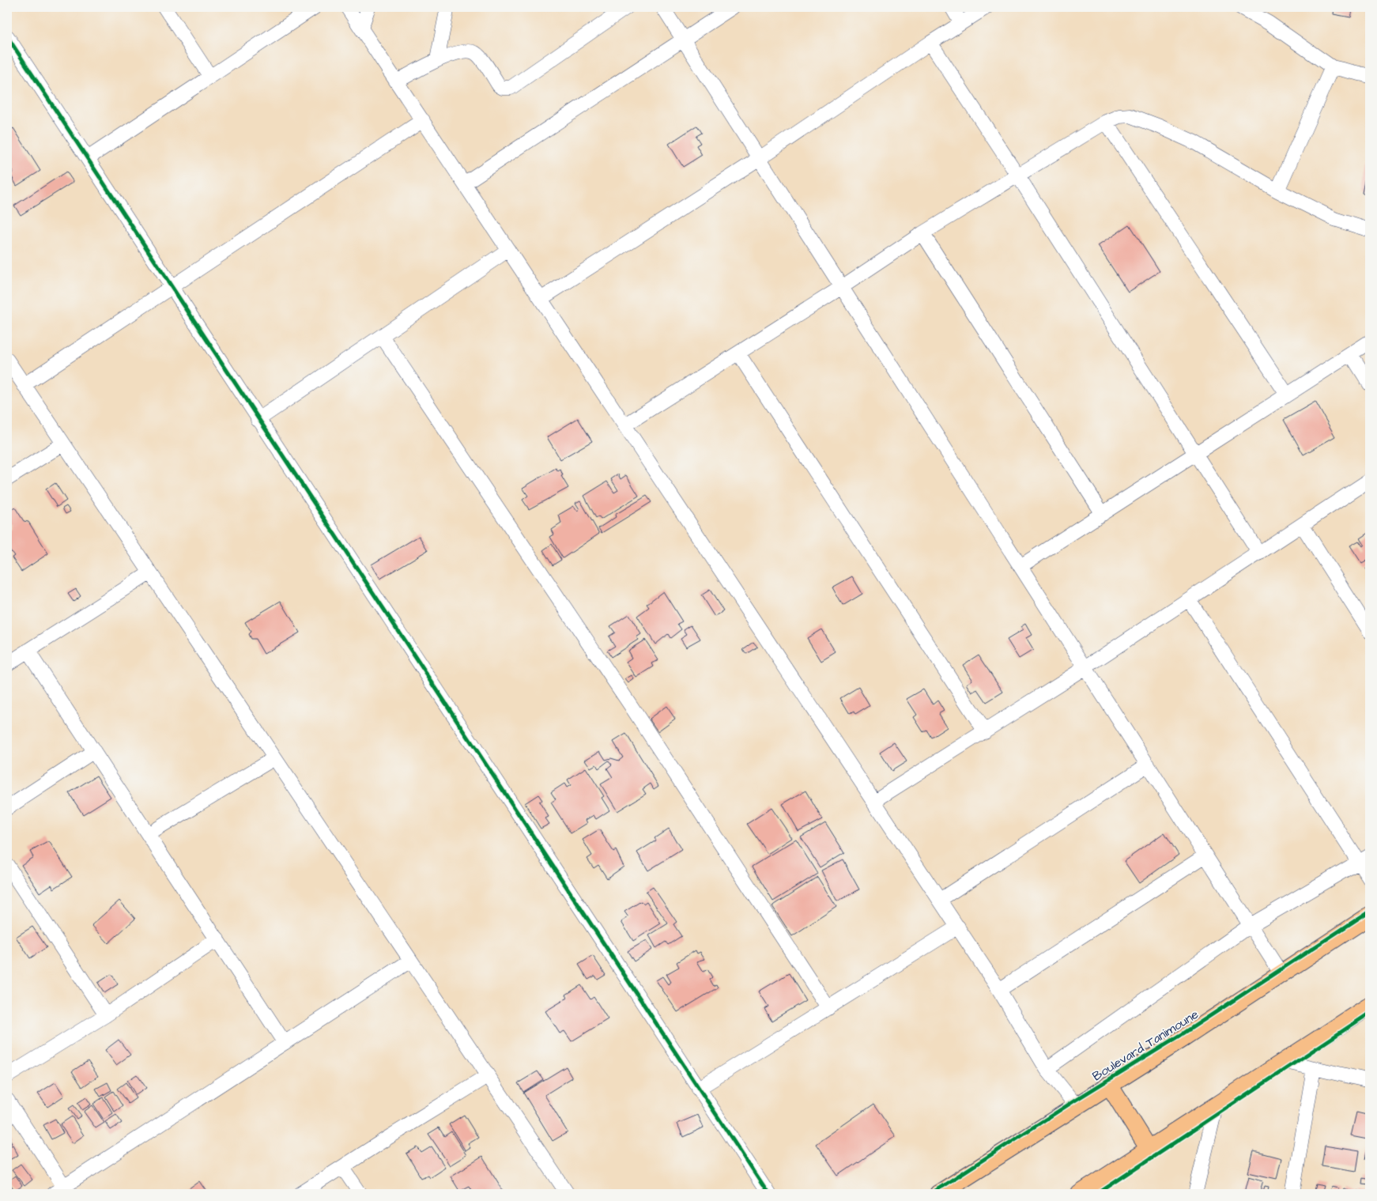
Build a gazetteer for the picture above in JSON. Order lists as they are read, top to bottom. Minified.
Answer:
{"streets":{"main road":["Boulevard Tanimoune"]}}
